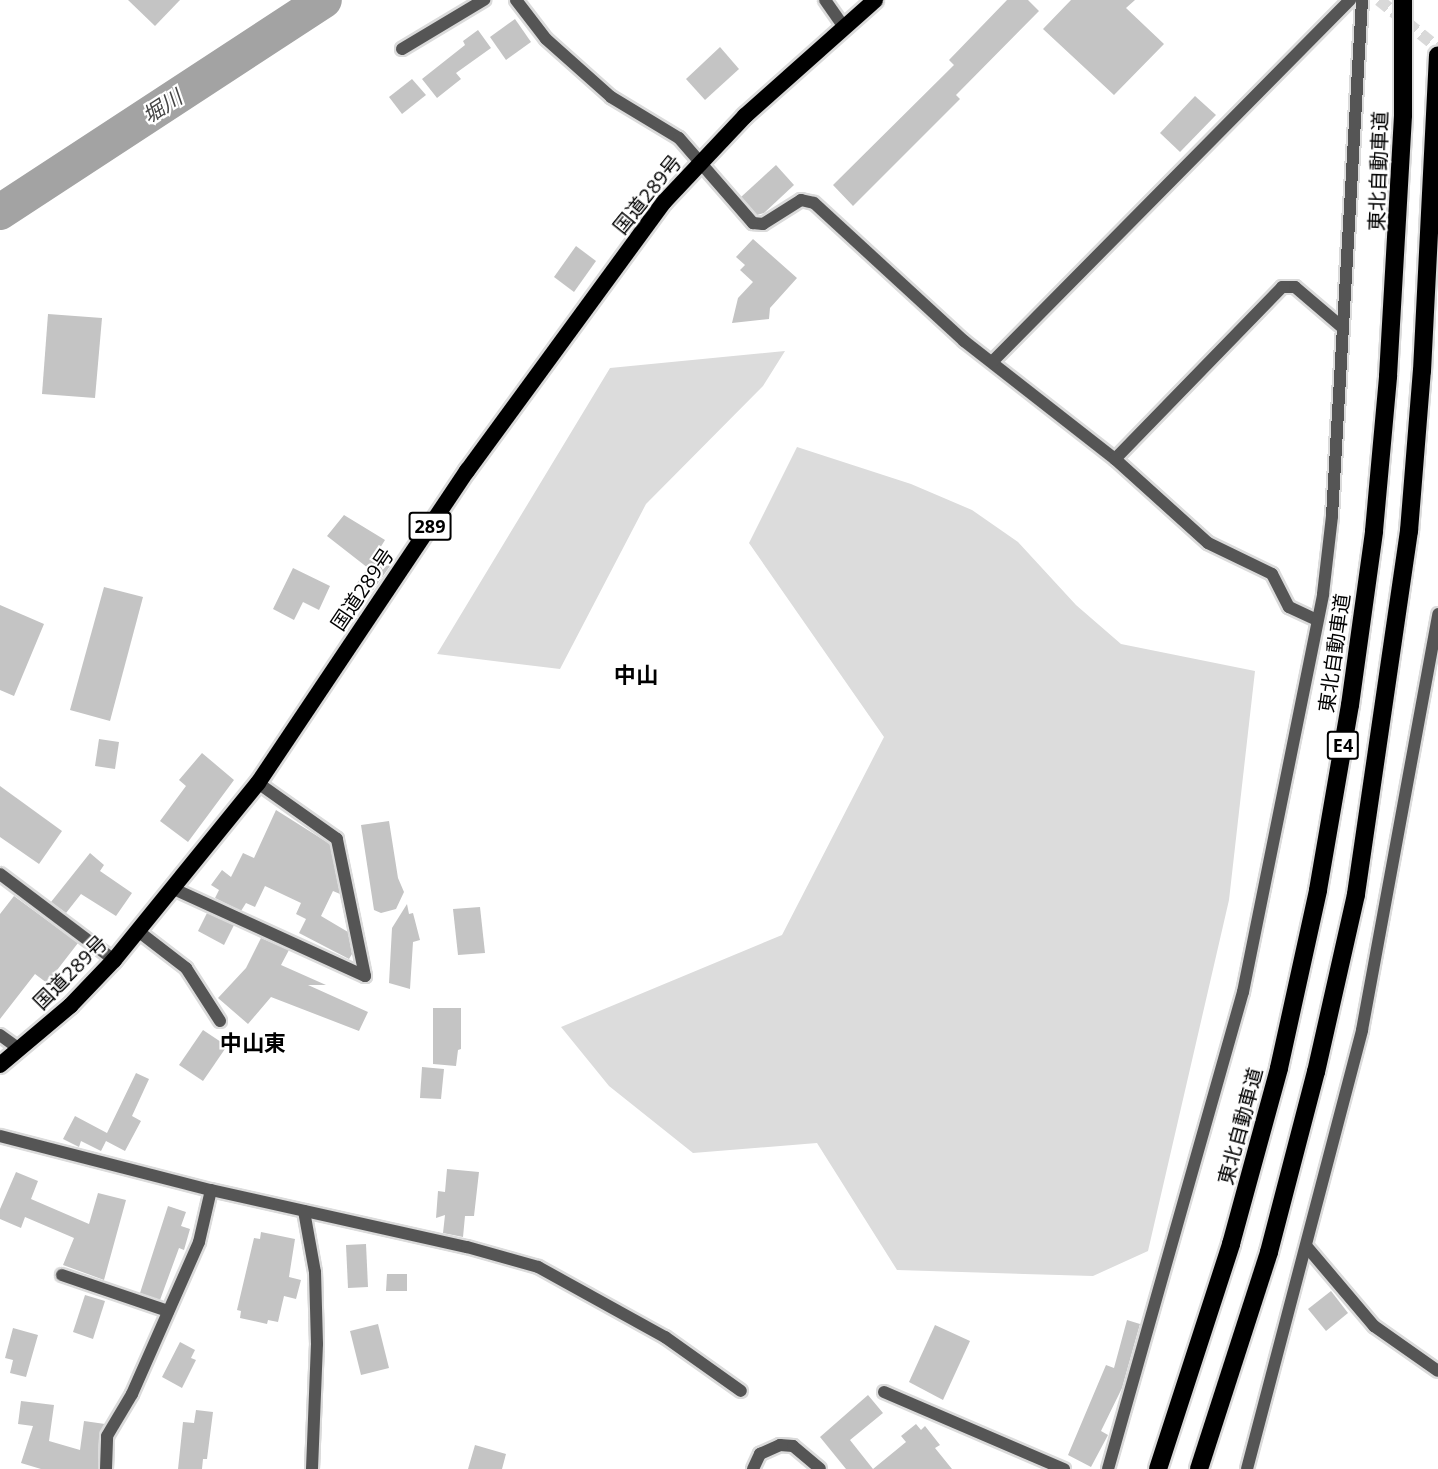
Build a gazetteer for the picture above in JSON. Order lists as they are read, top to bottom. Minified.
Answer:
{"streets":{"highway":["東北自動車道","国道289号","289","E4"]},"districts":["中山","中山東"],"water":["堀川"]}
